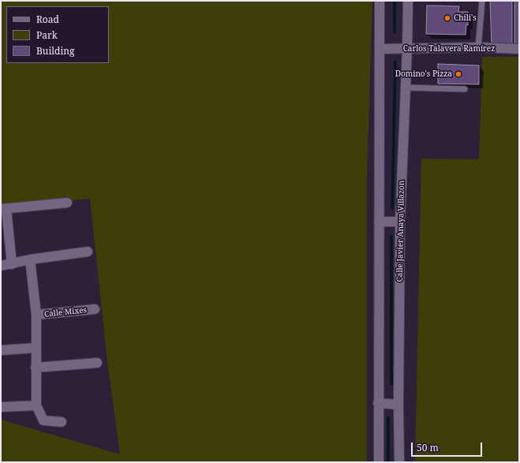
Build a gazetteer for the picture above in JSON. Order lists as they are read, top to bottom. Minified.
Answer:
{"streets":{"street":["Carlos Talavera Ramírez","Calle Javier Anaya Villazon","Calle Mixes"]},"crossings":[["Carlos Talavera Ramírez","Calle Javier Anaya Villazon"]],"places":["Chili's","Domino's Pizza"],"legend":["Road","Park","Building"],"scale_bar":"50 m"}
